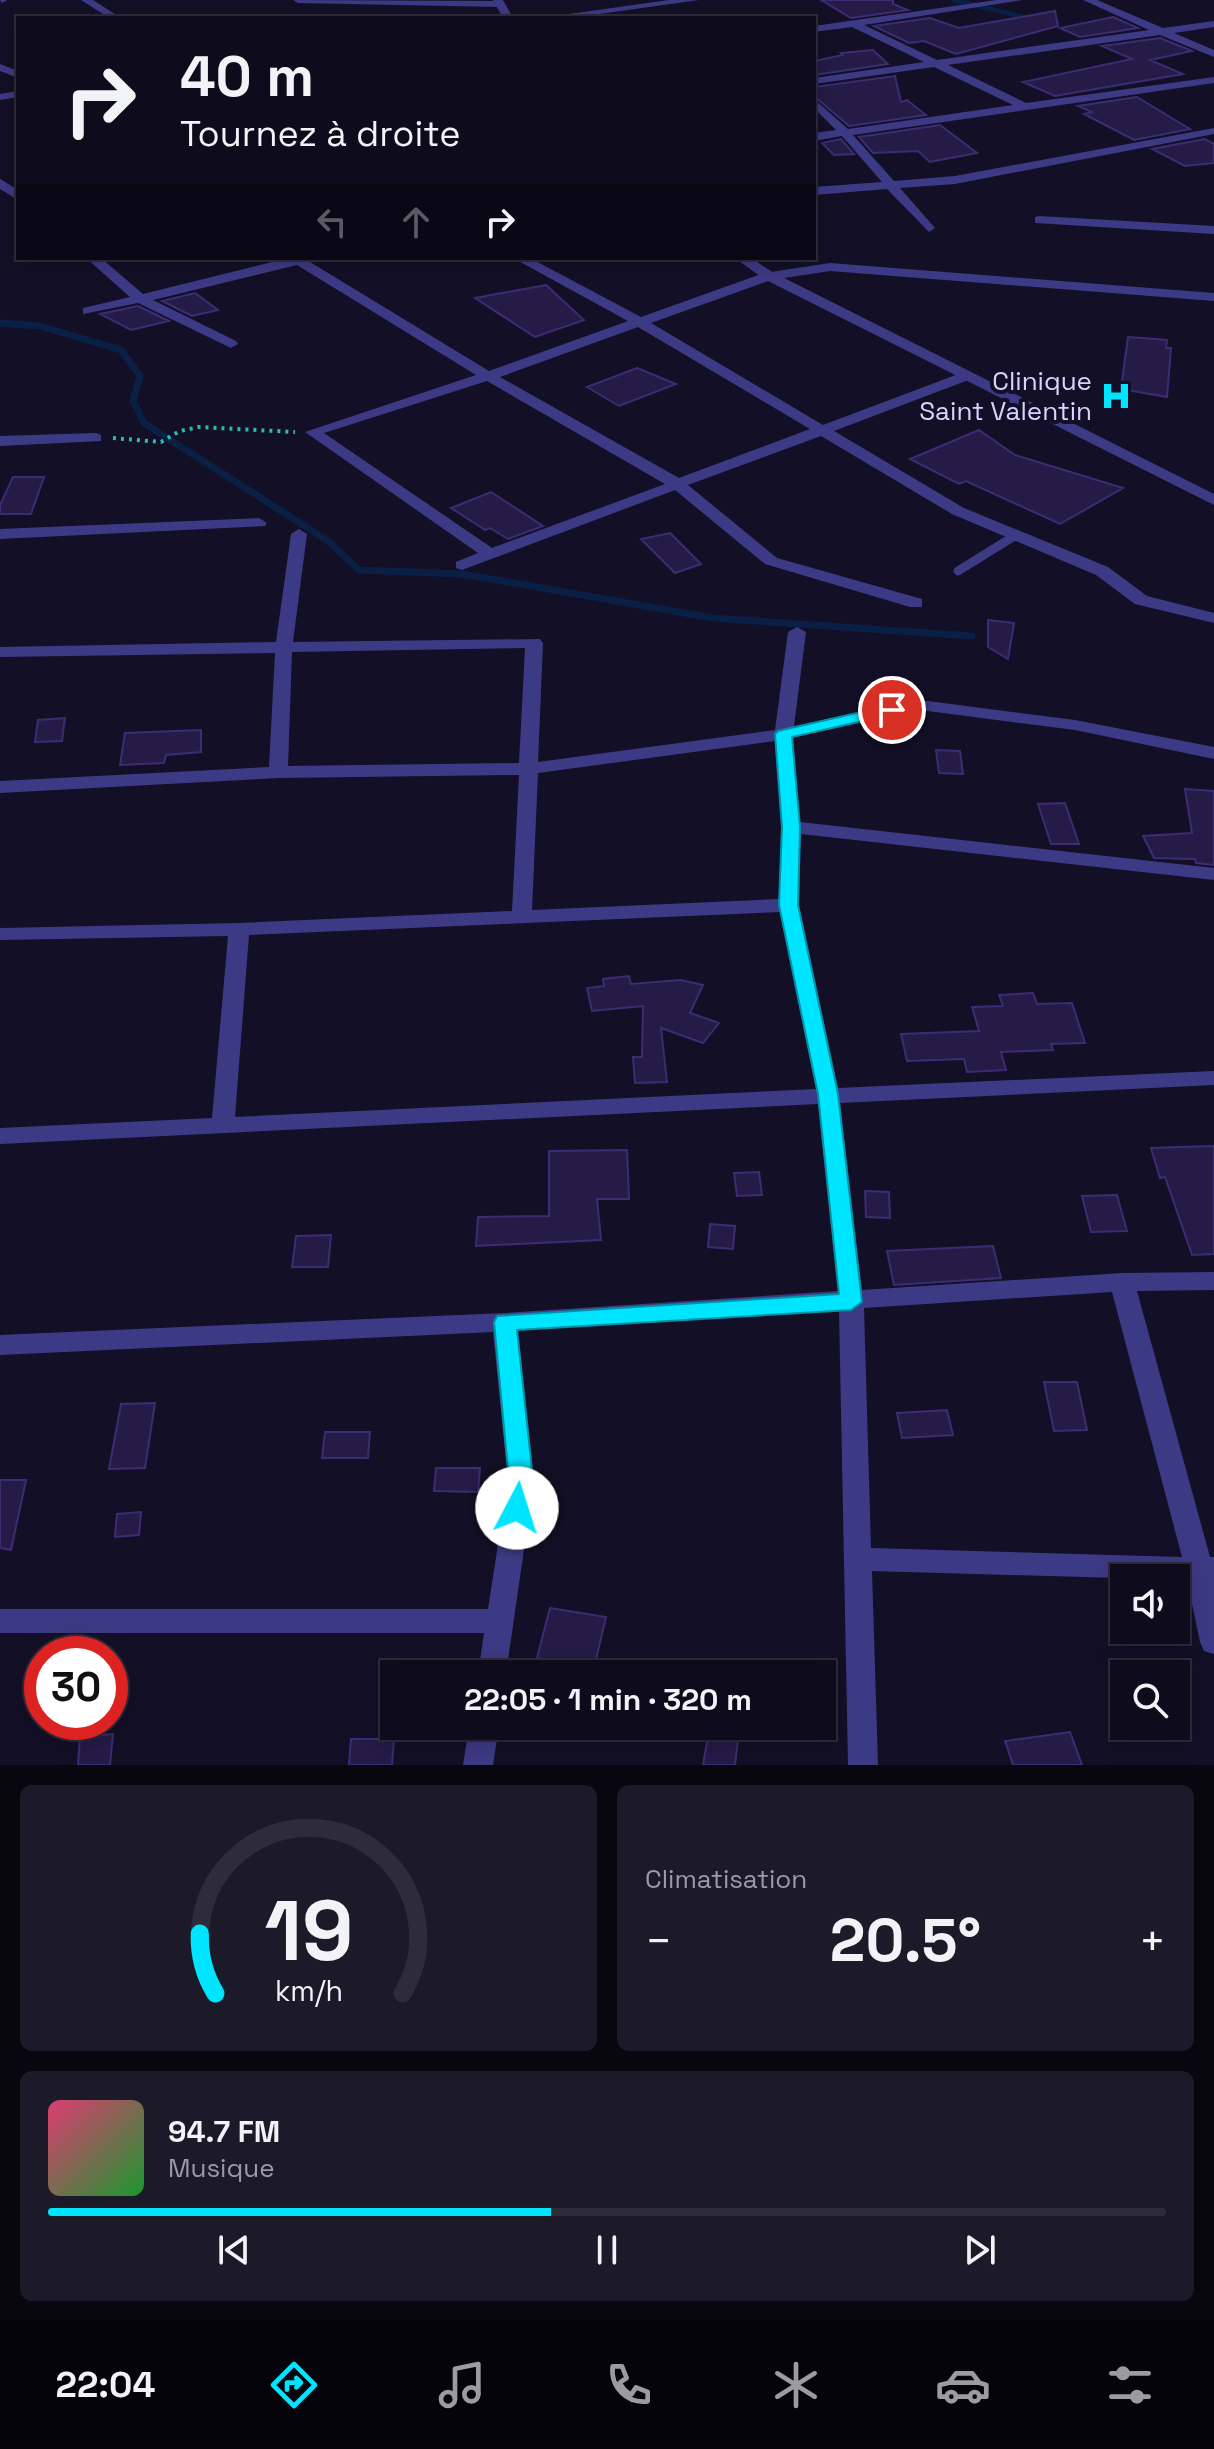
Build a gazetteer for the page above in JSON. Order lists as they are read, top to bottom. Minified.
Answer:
{"places":{"hospital":["Clinique Saint Valentin"]},"page":{"turn":["40 m","Tournez à droite"],"limit":"30","trip":"22:05 · 1 min · 320 m","tile":"Climatisation","heat":["−","20.5°","+"],"song":["94.7 FM","Musique"],"tabs":"22:04","gauge":["19","km/h"]}}
